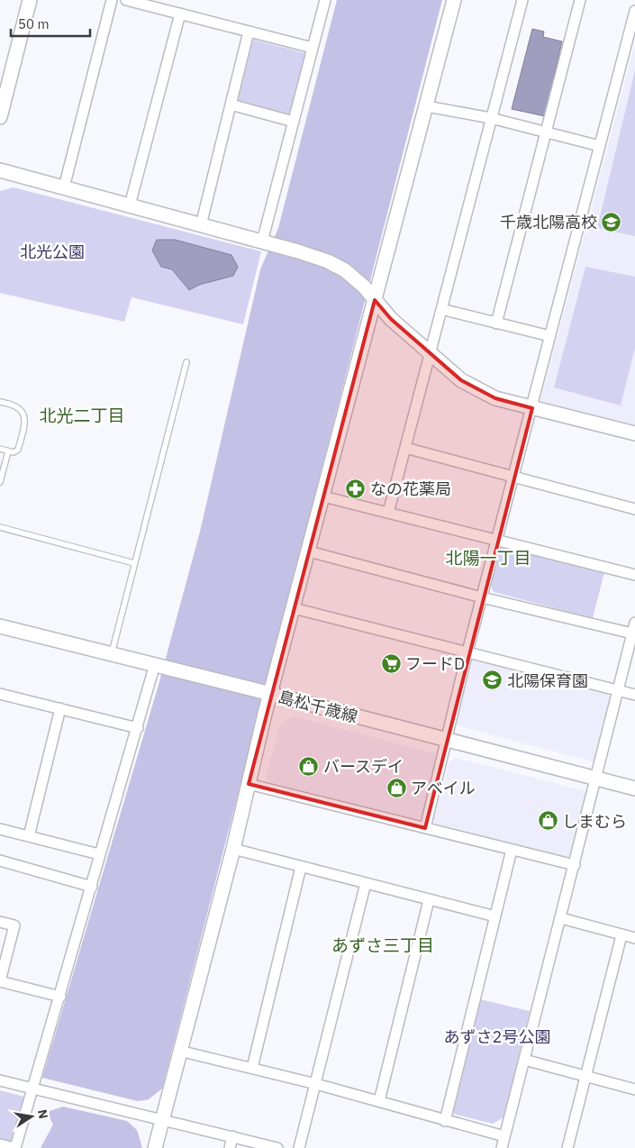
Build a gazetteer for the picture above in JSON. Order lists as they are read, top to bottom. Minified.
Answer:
{"streets":{"street":["島松千歳線"]},"districts":["北光二丁目","北陽一丁目","あずさ三丁目"],"parks":["北光公園","あずさ2号公園"],"places":{"school or university":["千歳北陽高校","北陽保育園"],"pharmacy":["なの花薬局"],"supermarket":["フードD"],"shop":["バースデイ","アベイル","しまむら"]},"scale_bar":"50 m","north":"right"}
